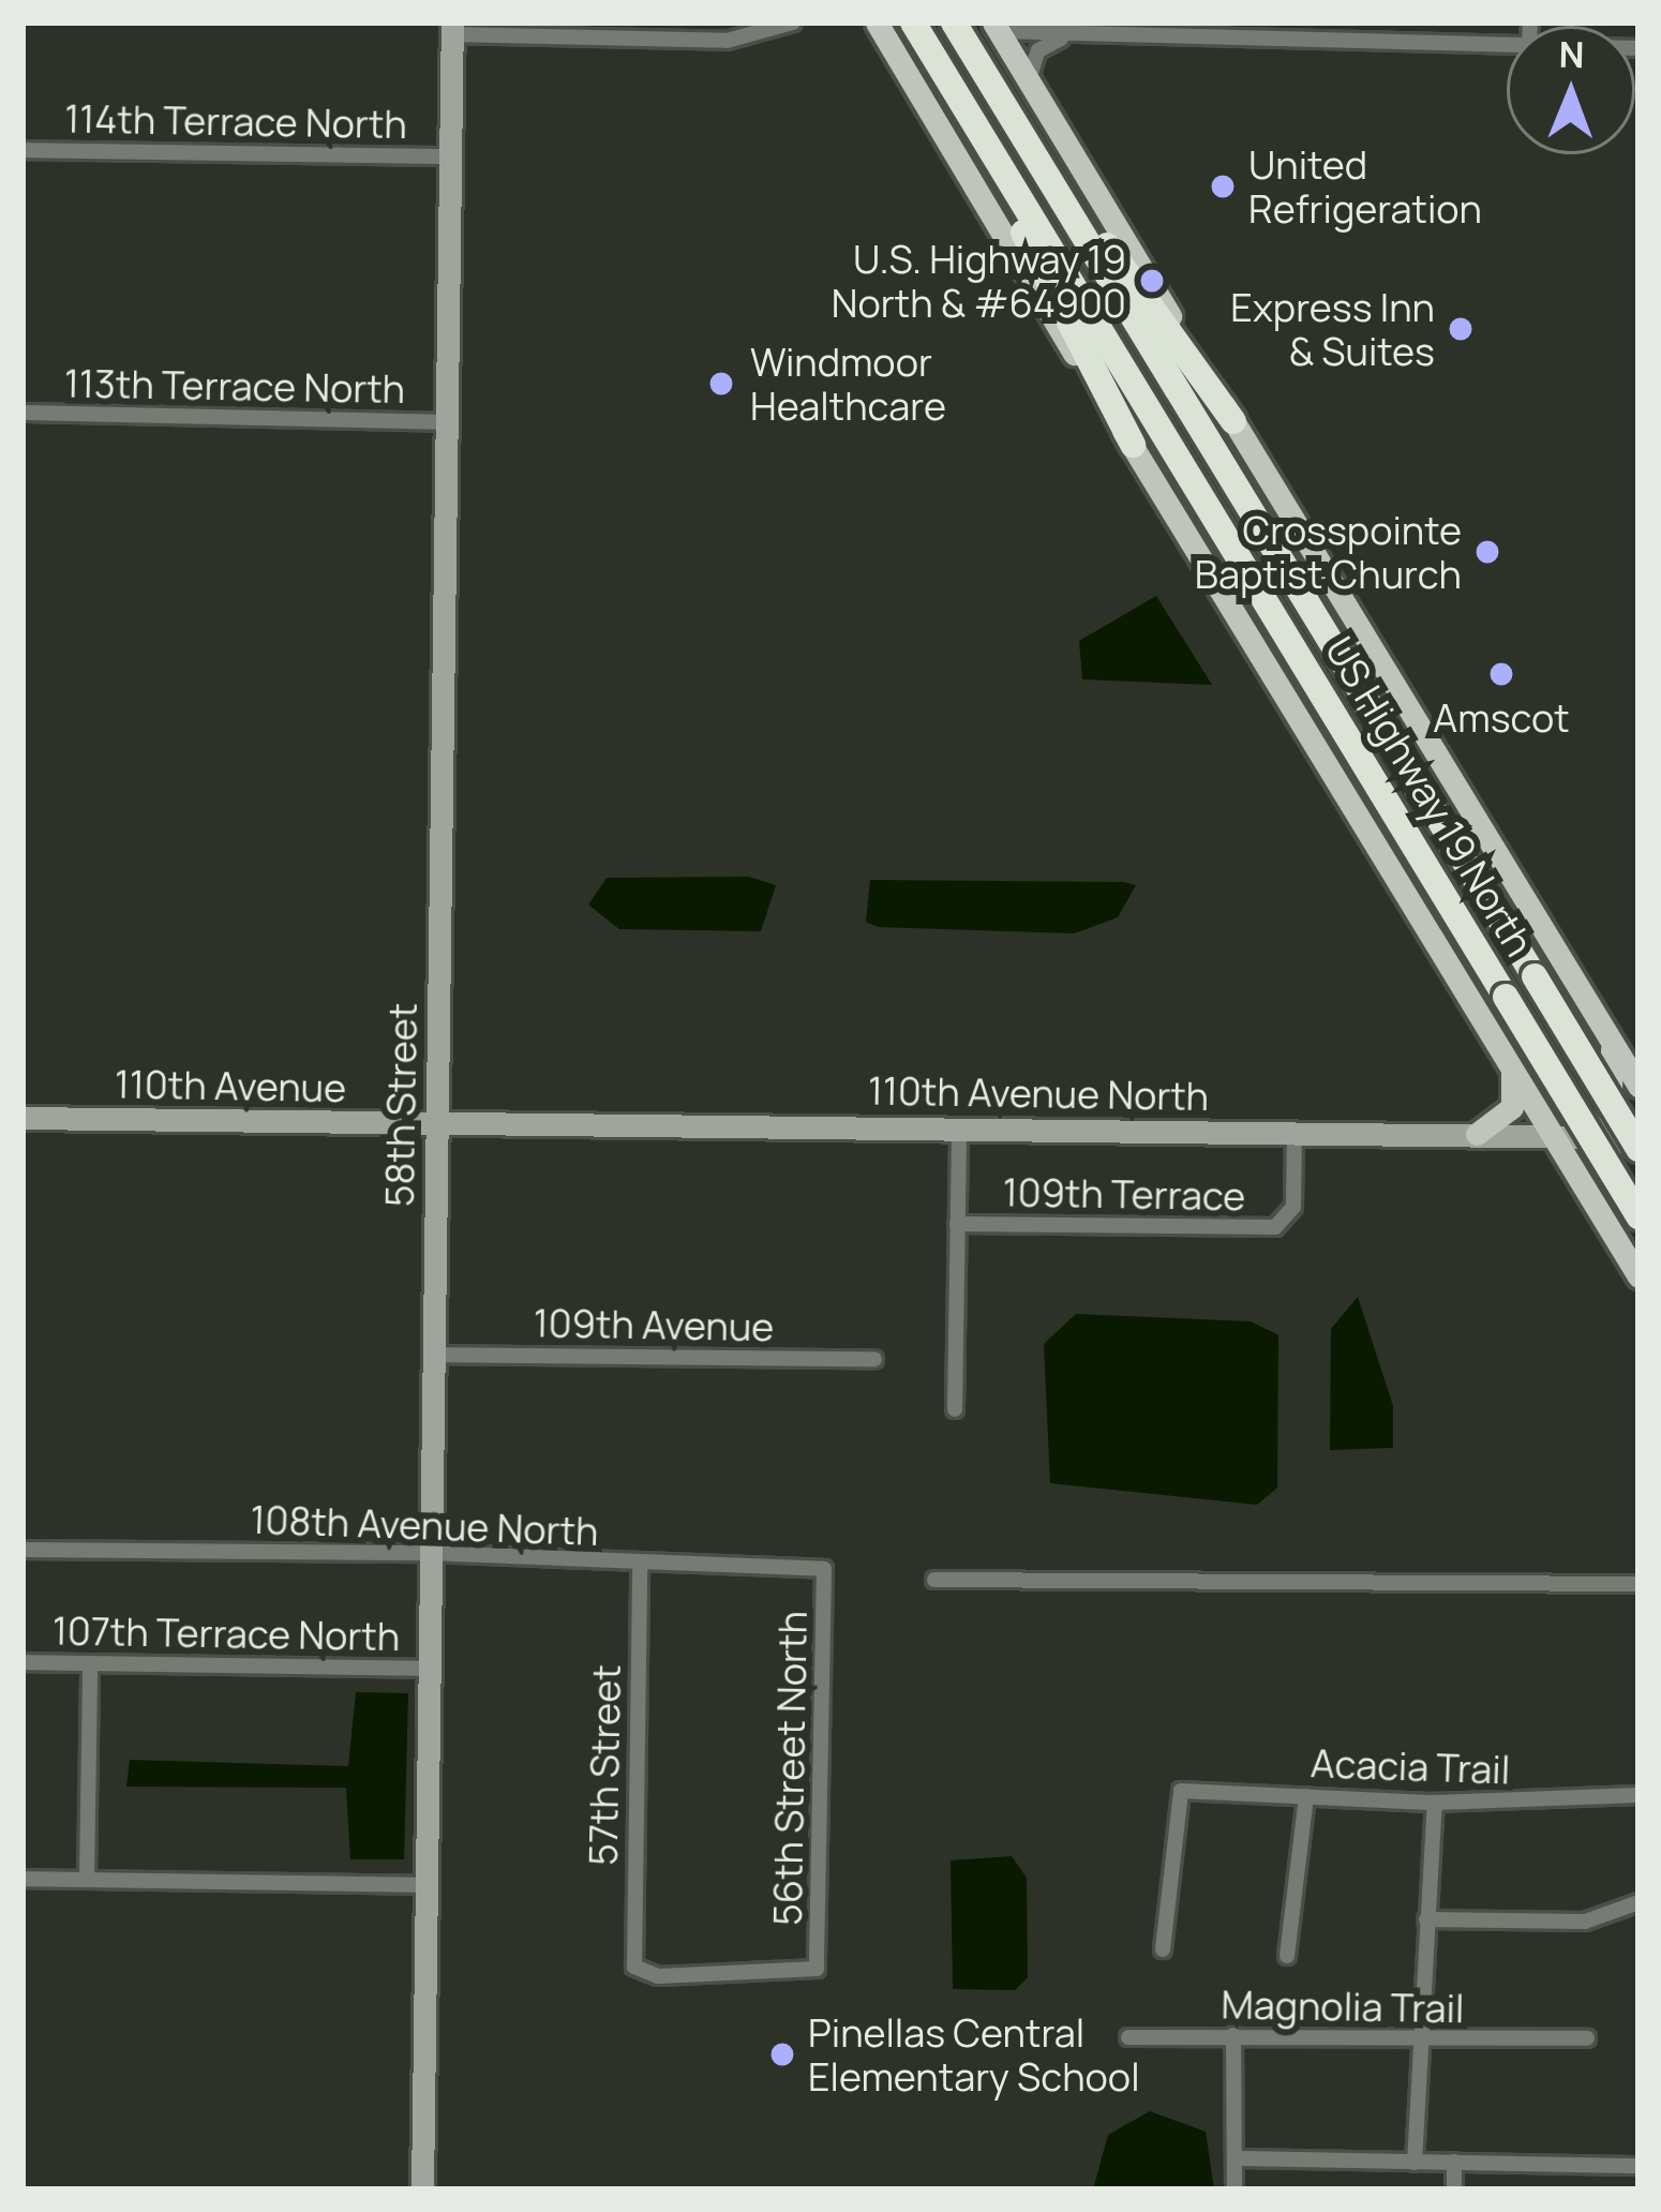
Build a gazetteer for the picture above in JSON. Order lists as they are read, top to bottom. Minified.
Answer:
{"streets":{"highway":["US Highway 19 North"],"street":["114th Terrace North","113th Terrace North","110th Avenue","110th Avenue North","58th Street","109th Terrace","109th Avenue","108th Avenue North","107th Terrace North","57th Street","Acacia Trail","56th Street North","Magnolia Trail"]},"crossings":[["114th Terrace North","58th Street"],["113th Terrace North","58th Street"],["110th Avenue","110th Avenue North"],["110th Avenue","58th Street"],["110th Avenue North","58th Street"],["110th Avenue North","109th Terrace"],["58th Street","109th Avenue"],["58th Street","108th Avenue North"],["58th Street","107th Terrace North"],["108th Avenue North","57th Street"],["108th Avenue North","56th Street North"],["57th Street","56th Street North"]],"places":["United Refrigeration","U.S. Highway 19 North & #64900","Express Inn & Suites","Windmoor Healthcare","Crosspointe Baptist Church","Amscot","Pinellas Central Elementary School"],"north":"top"}
